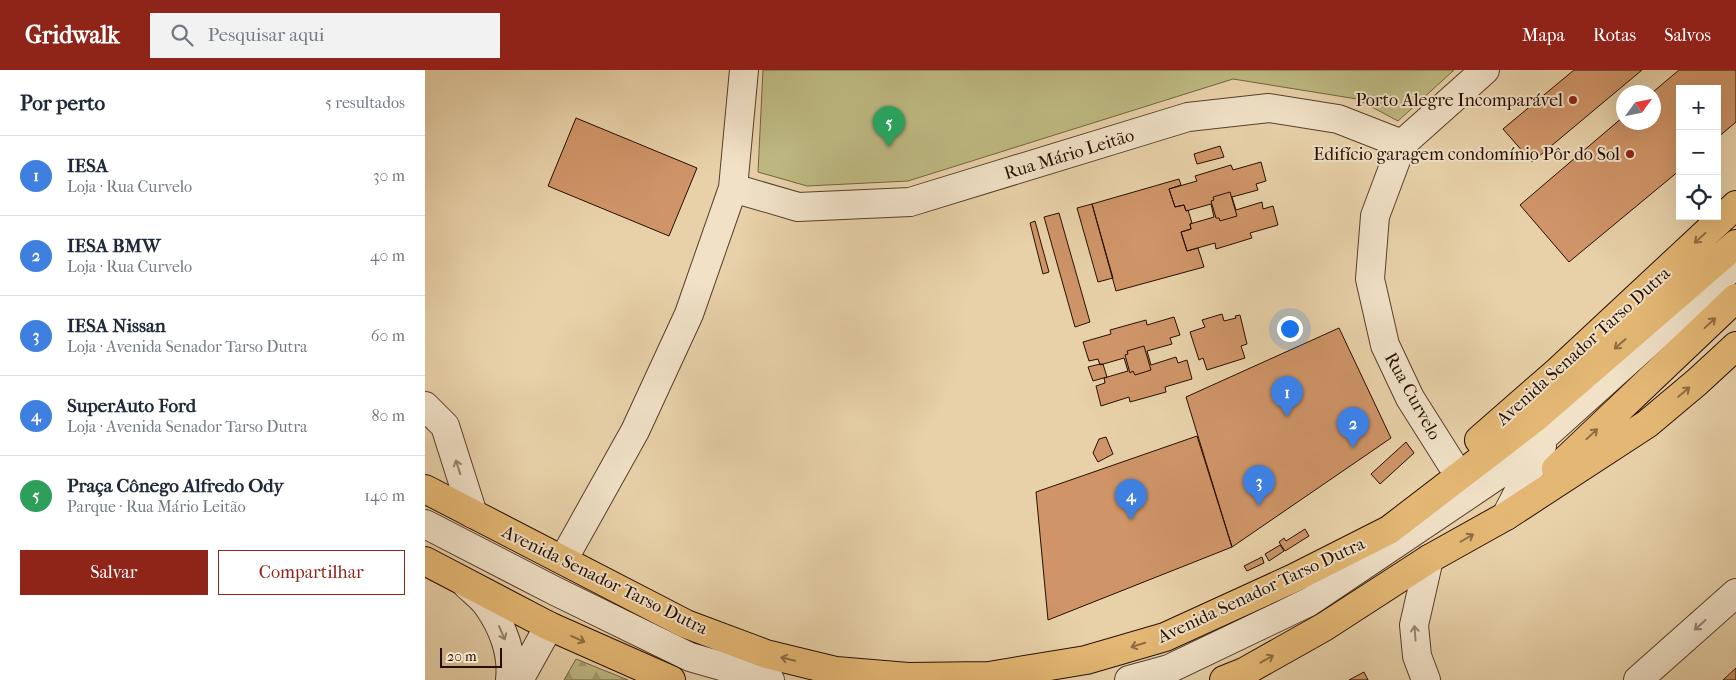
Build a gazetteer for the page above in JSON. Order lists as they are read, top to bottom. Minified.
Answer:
{"streets":{"main road":["Avenida Senador Tarso Dutra"],"street":["Rua Mário Leitão","Rua Curvelo"]},"crossings":[["Rua Mário Leitão","Rua Curvelo"],["Avenida Senador Tarso Dutra","Rua Curvelo"]],"places":["Porto Alegre Incomparável","Edifício garagem condomínio Pôr do Sol"],"scale_bar":"20 m","north":"top right","page":{"header":"Gridwalk","search":"Pesquisar aqui","nav":["Mapa","Rotas","Salvos"],"heading":["Por perto","5 resultados"],"map_buttons":["+","−"],"pins":["5","1","2","3","4"],"list":[{"mark":"1","name":"IESA","note":"Loja · Rua Curvelo","value":"30 m"},{"mark":"2","name":"IESA BMW","note":"Loja · Rua Curvelo","value":"40 m"},{"mark":"3","name":"IESA Nissan","note":"Loja · Avenida Senador Tarso Dutra","value":"60 m"},{"mark":"4","name":"SuperAuto Ford","note":"Loja · Avenida Senador Tarso Dutra","value":"80 m"},{"mark":"5","name":"Praça Cônego Alfredo Ody","note":"Parque · Rua Mário Leitão","value":"140 m"}],"buttons":["Salvar","Compartilhar"],"scale":"20 m"}}
